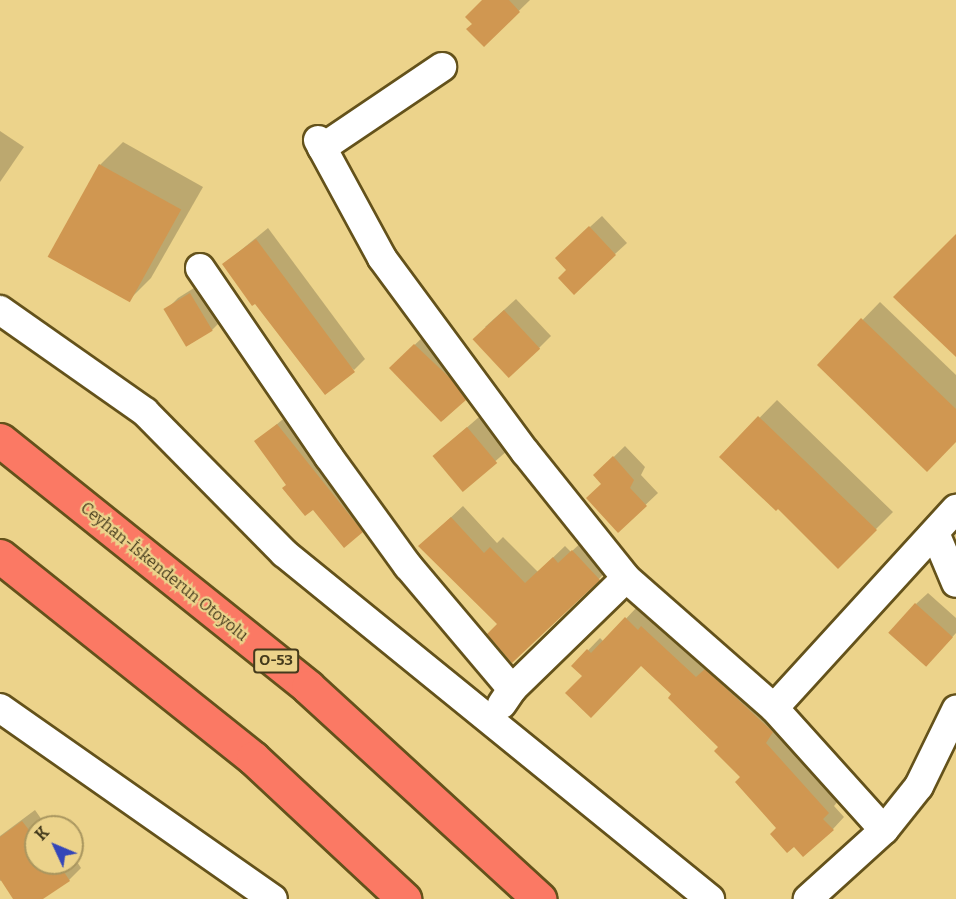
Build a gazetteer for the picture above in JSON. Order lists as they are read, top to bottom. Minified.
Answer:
{"streets":{"highway":["Ceyhan-İskenderun Otoyolu","O-53"]},"north":"top left"}
